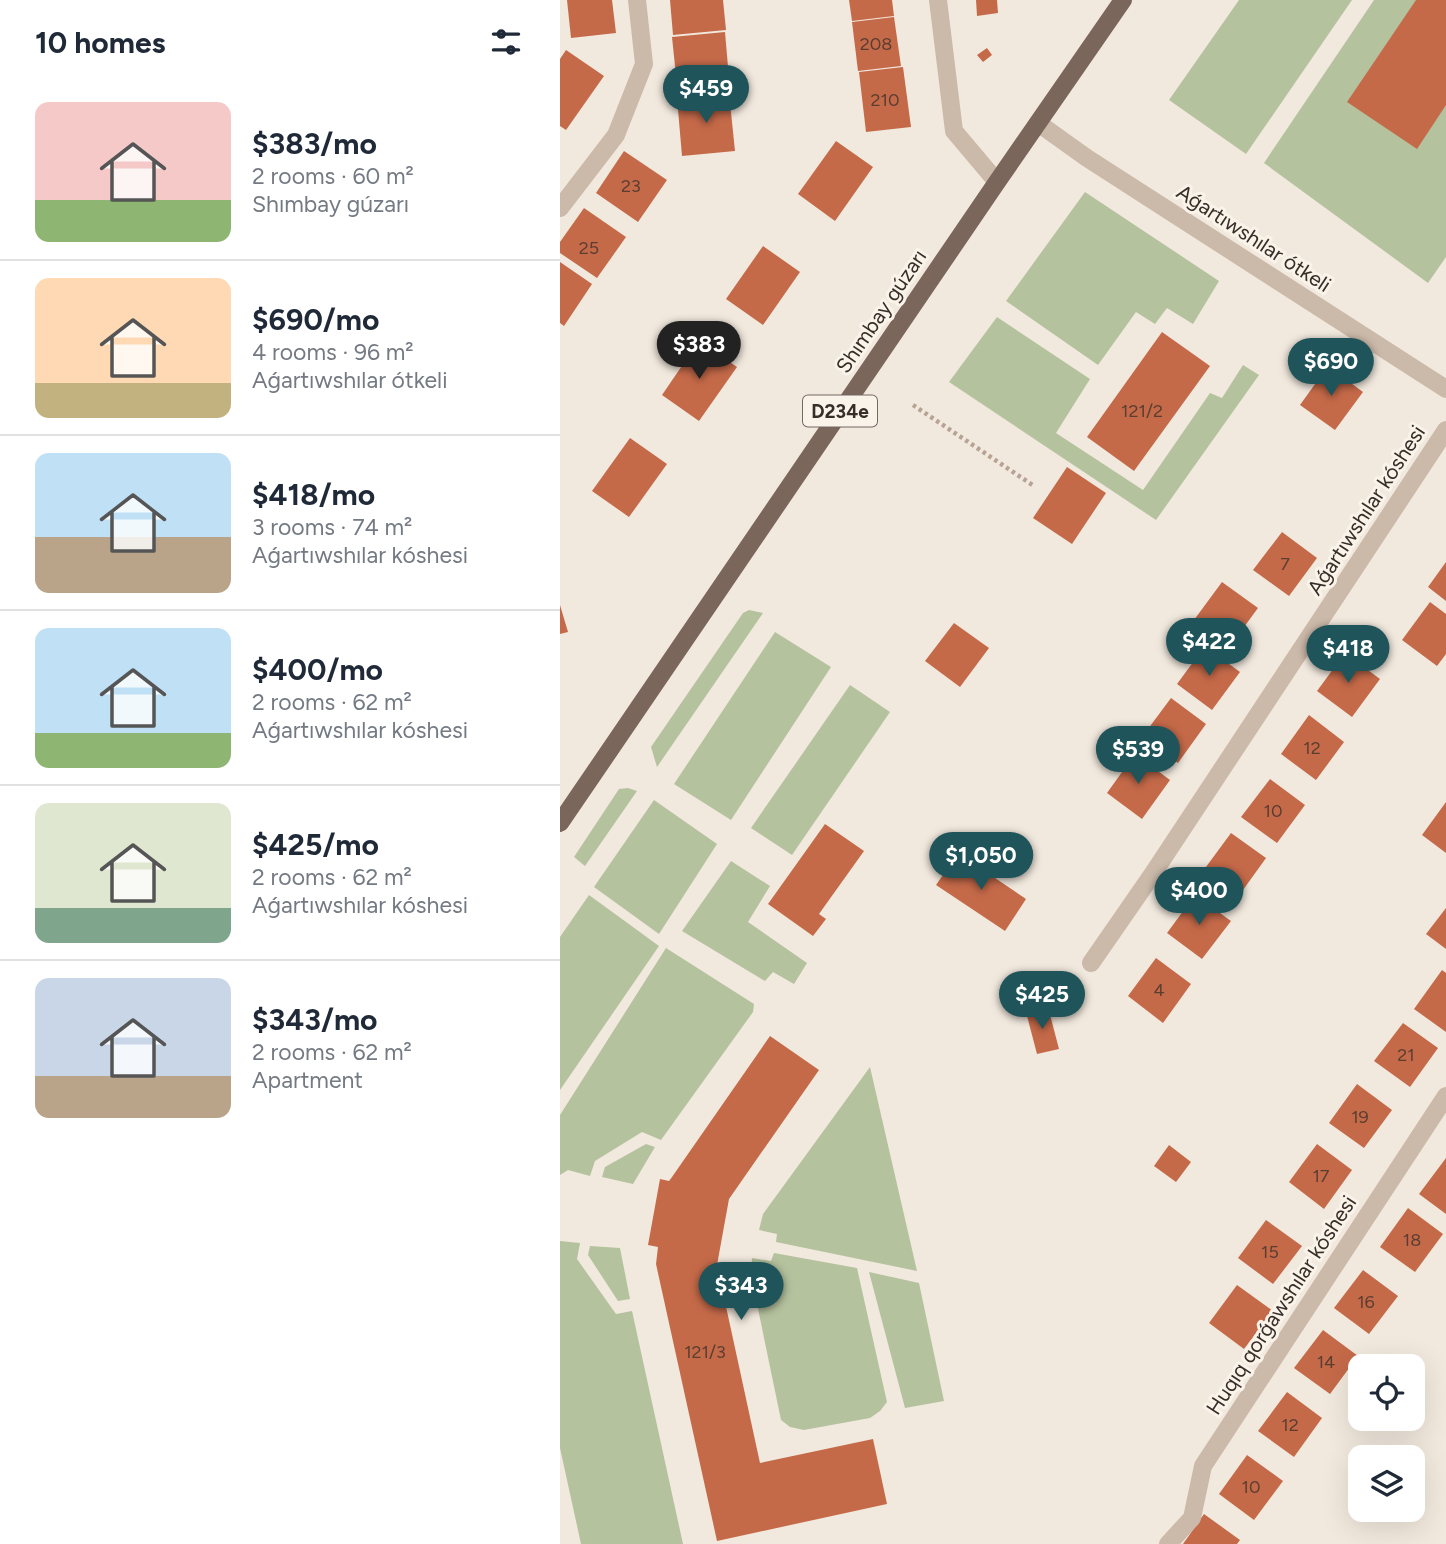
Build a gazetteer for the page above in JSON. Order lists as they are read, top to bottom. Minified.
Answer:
{"streets":{"main road":["Shımbay gúzarı","D234e"],"street":["Aǵartıwshılar ótkeli","Aǵartıwshılar kóshesi","Huqıq qorǵawshılar kóshesi"]},"crossings":[["Aǵartıwshılar ótkeli","Shımbay gúzarı"]],"house_numbers":["208","210","23","25","121/2","7","12","10","4","21","19","17","18","15","16","121/3","14","12","10"],"page":{"heading":"10 homes","price":["$459","$383","$690","$422","$418","$539","$1,050","$400","$425","$343"],"list":[{"name":"$383/mo","note":"2 rooms · 60 m² · Shımbay gúzarı"},{"name":"$690/mo","note":"4 rooms · 96 m² · Aǵartıwshılar ótkeli"},{"name":"$418/mo","note":"3 rooms · 74 m² · Aǵartıwshılar kóshesi"},{"name":"$400/mo","note":"2 rooms · 62 m² · Aǵartıwshılar kóshesi"},{"name":"$425/mo","note":"2 rooms · 62 m² · Aǵartıwshılar kóshesi"},{"name":"$343/mo","note":"2 rooms · 62 m² · Apartment"}]}}
